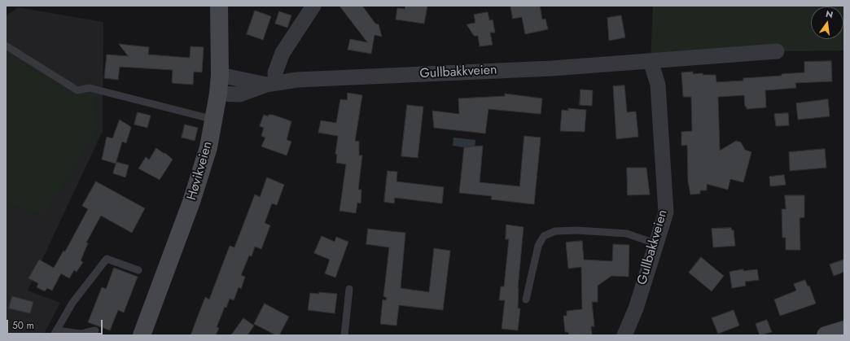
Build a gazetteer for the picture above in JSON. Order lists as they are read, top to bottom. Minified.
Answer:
{"streets":{"main road":["Høvikveien"],"street":["Gullbakkveien"]},"crossings":[["Gullbakkveien","Høvikveien"]],"scale_bar":"50 m","north":"top"}
